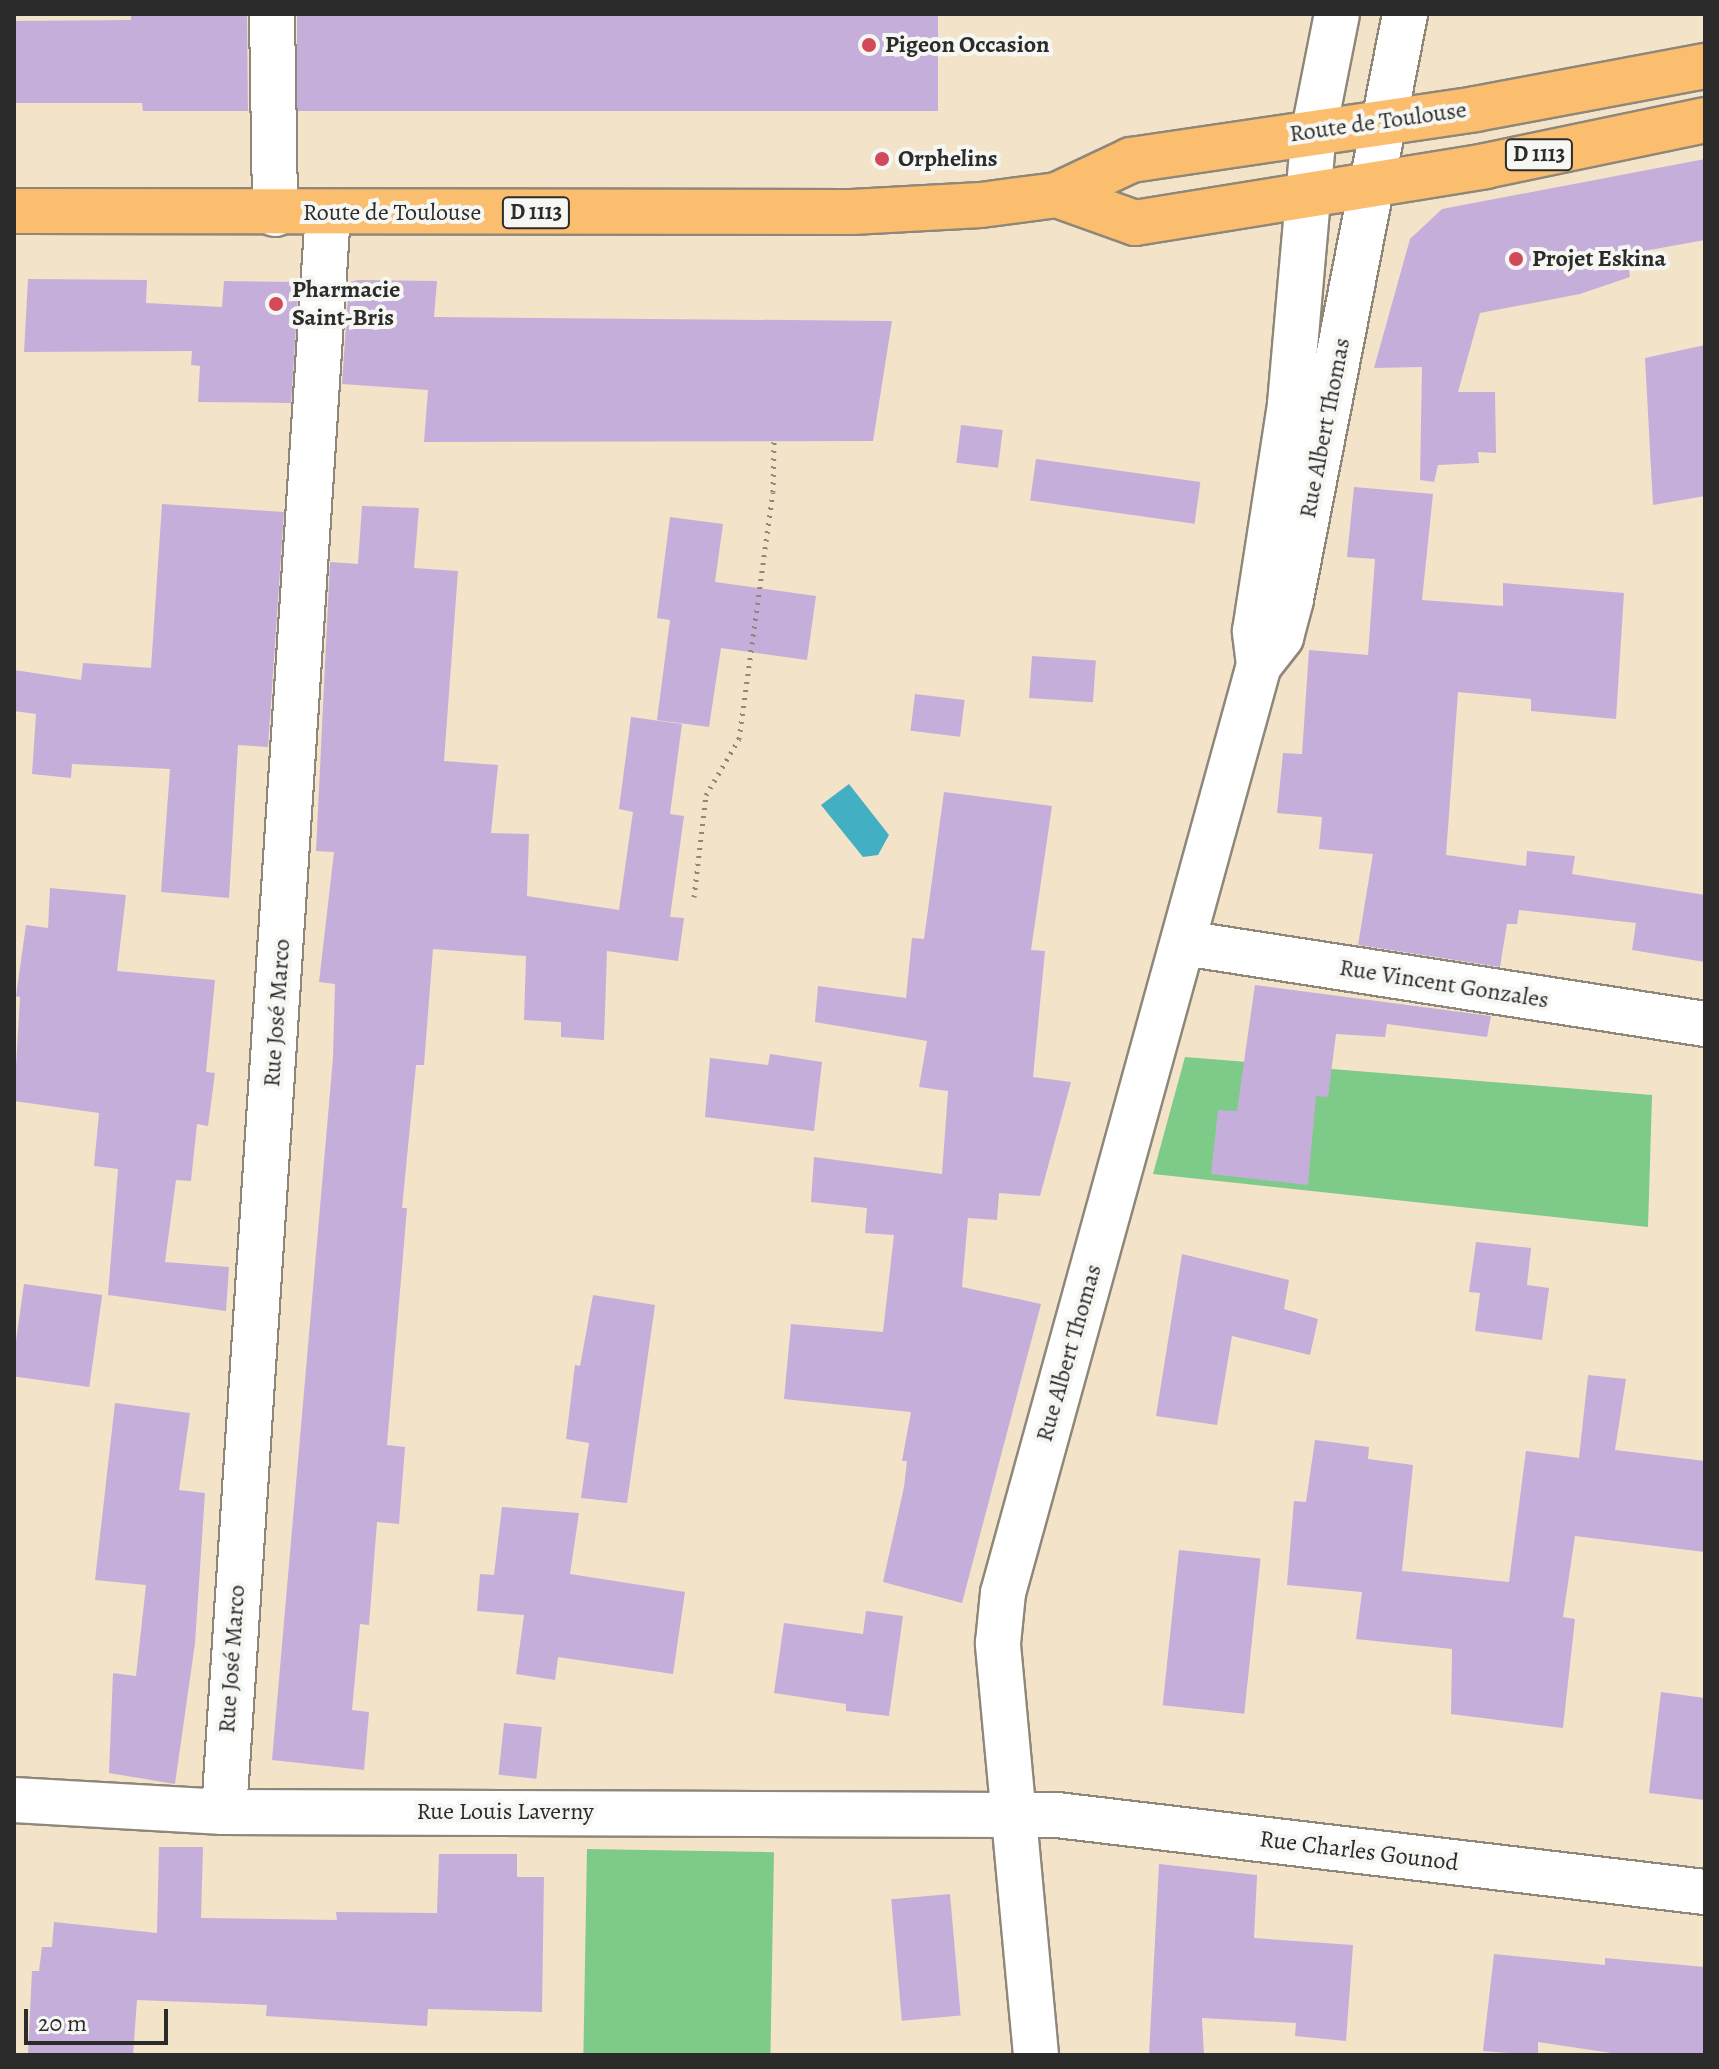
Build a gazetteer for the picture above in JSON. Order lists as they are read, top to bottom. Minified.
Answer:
{"streets":{"main road":["Route de Toulouse","D 1113"],"street":["Rue Albert Thomas","Rue Vincent Gonzales","Rue José Marco","Rue Louis Laverny","Rue Charles Gounod"]},"crossings":[["Route de Toulouse","Rue Albert Thomas"],["Route de Toulouse","Rue José Marco"],["Rue Albert Thomas","Rue Vincent Gonzales"],["Rue Albert Thomas","Rue Louis Laverny"],["Rue Albert Thomas","Rue Charles Gounod"],["Rue José Marco","Rue Louis Laverny"],["Rue Louis Laverny","Rue Charles Gounod"]],"places":["Pigeon Occasion","Orphelins","Projet Eskina","Pharmacie Saint-Bris"],"scale_bar":"20 m"}
